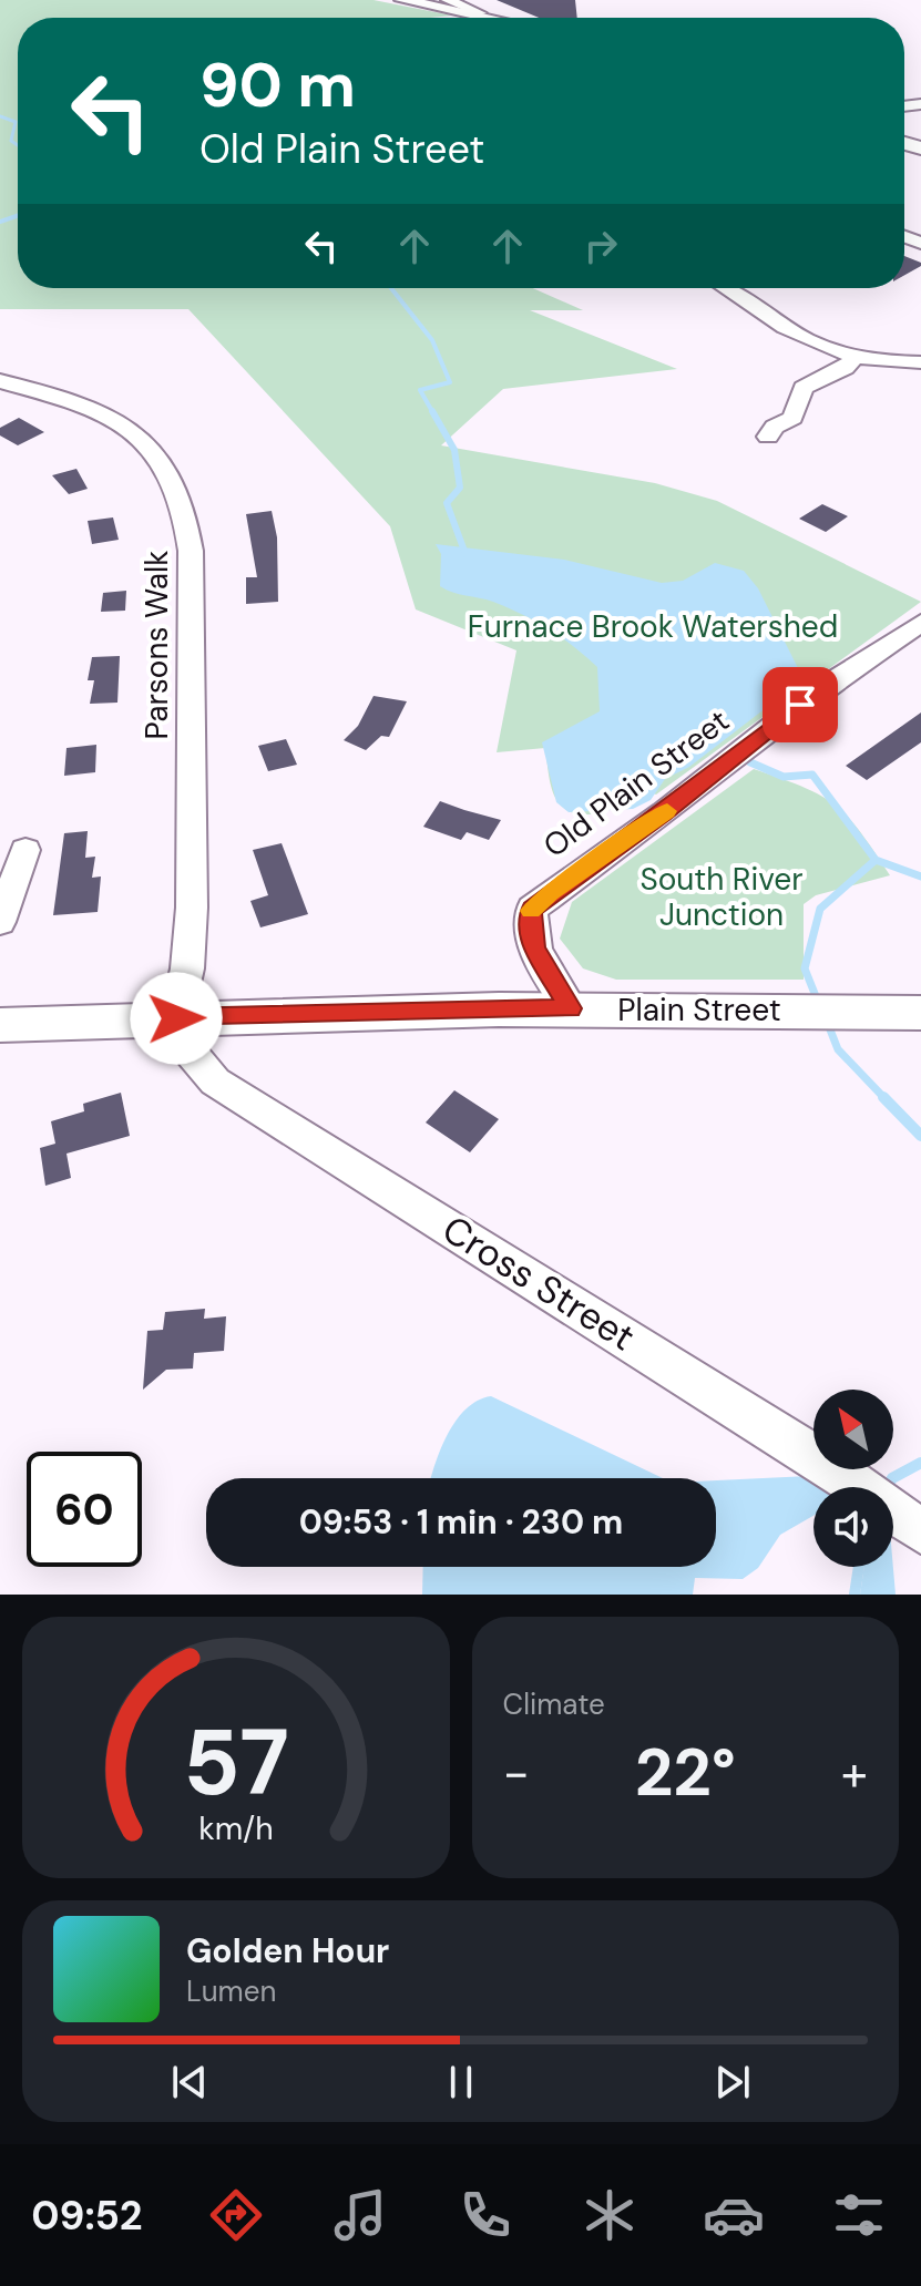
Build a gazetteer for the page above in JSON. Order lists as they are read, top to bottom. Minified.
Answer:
{"streets":{"main road":["Plain Street"],"street":["Parsons Walk","Old Plain Street","Cross Street"]},"crossings":[["Parsons Walk","Plain Street"],["Parsons Walk","Cross Street"],["Old Plain Street","Plain Street"],["Plain Street","Cross Street"]],"parks":["Furnace Brook Watershed","South River Junction"],"north":"top left","page":{"turn":["90 m","Old Plain Street"],"limit":"60","trip":"09:53 · 1 min · 230 m","tile":"Climate","heat":["−","22°","+"],"song":["Golden Hour","Lumen"],"tabs":"09:52","gauge":["57","km/h"]}}
